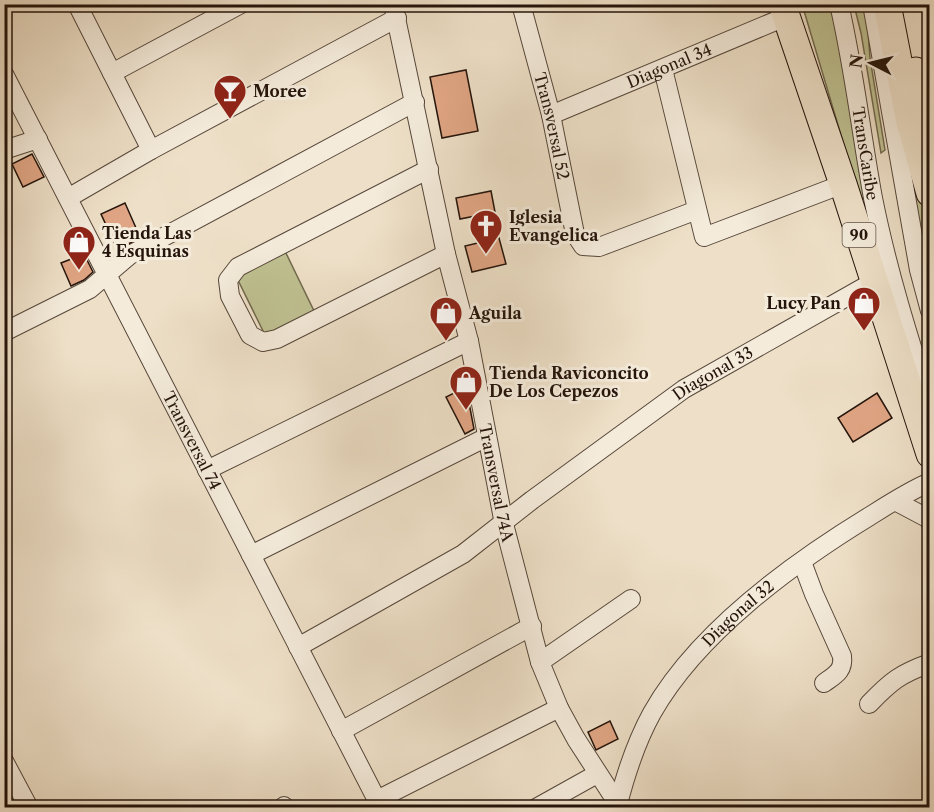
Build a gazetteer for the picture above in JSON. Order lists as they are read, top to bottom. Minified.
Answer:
{"streets":{"highway":["90"],"street":["Diagonal 34","Transversal 52","TransCaribe","Diagonal 33","Transversal 74","Transversal 74A","Diagonal 32"]},"crossings":[["Diagonal 34","Transversal 52"],["Diagonal 34","90"],["90","Diagonal 33"],["Diagonal 33","Transversal 74"],["Diagonal 33","Transversal 74A"],["Transversal 74A","Diagonal 32"]],"places":{"bar":["Moree"],"church":["Iglesia Evangelica"],"shop":["Tienda Las 4 Esquinas","Lucy Pan","Aguila","Tienda Raviconcito De Los Cepezos"]},"north":"left"}
